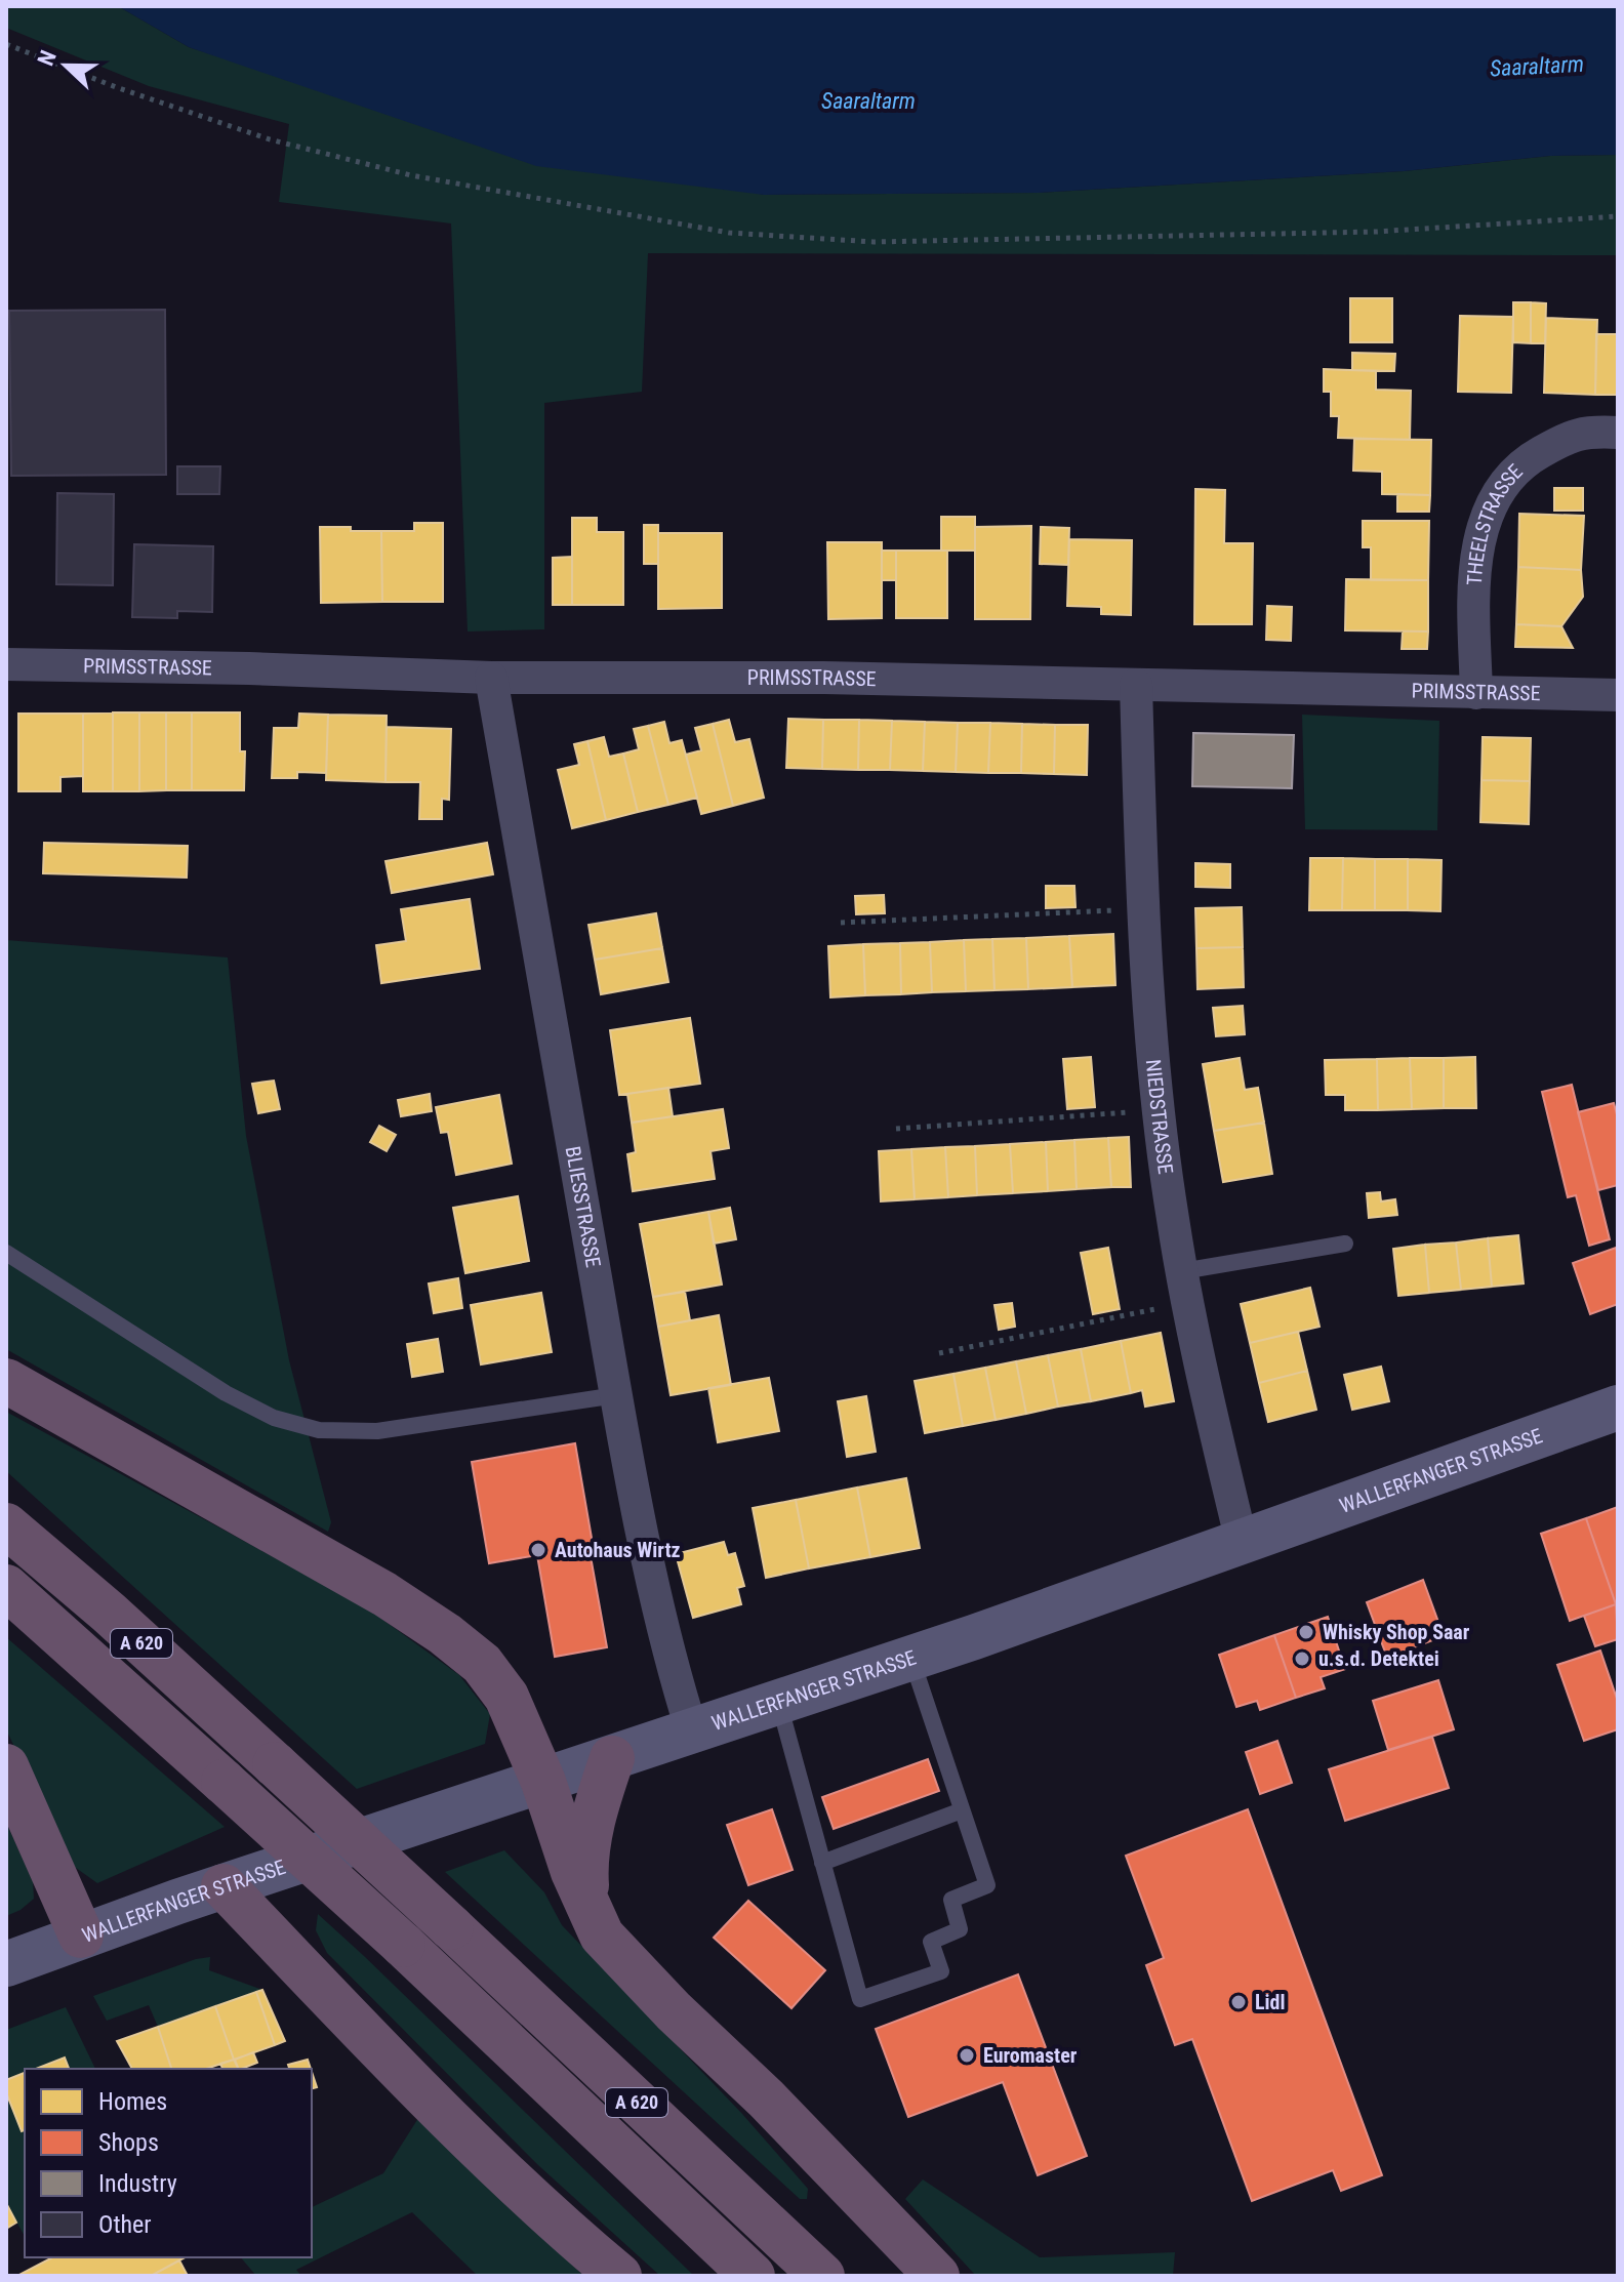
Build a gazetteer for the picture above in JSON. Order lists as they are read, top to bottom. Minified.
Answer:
{"streets":{"highway":["A 620"],"main road":["WALLERFANGER STRASSE"],"street":["THEELSTRASSE","PRIMSSTRASSE","NIEDSTRASSE","BLIESSTRASSE"]},"crossings":[["THEELSTRASSE","PRIMSSTRASSE"],["PRIMSSTRASSE","NIEDSTRASSE"],["PRIMSSTRASSE","BLIESSTRASSE"],["NIEDSTRASSE","WALLERFANGER STRASSE"],["BLIESSTRASSE","WALLERFANGER STRASSE"]],"water":["Saaraltarm"],"places":["Autohaus Wirtz","Whisky Shop Saar","u.s.d. Detektei","Lidl","Euromaster"],"legend":["Homes","Shops","Industry","Other"],"north":"left"}
